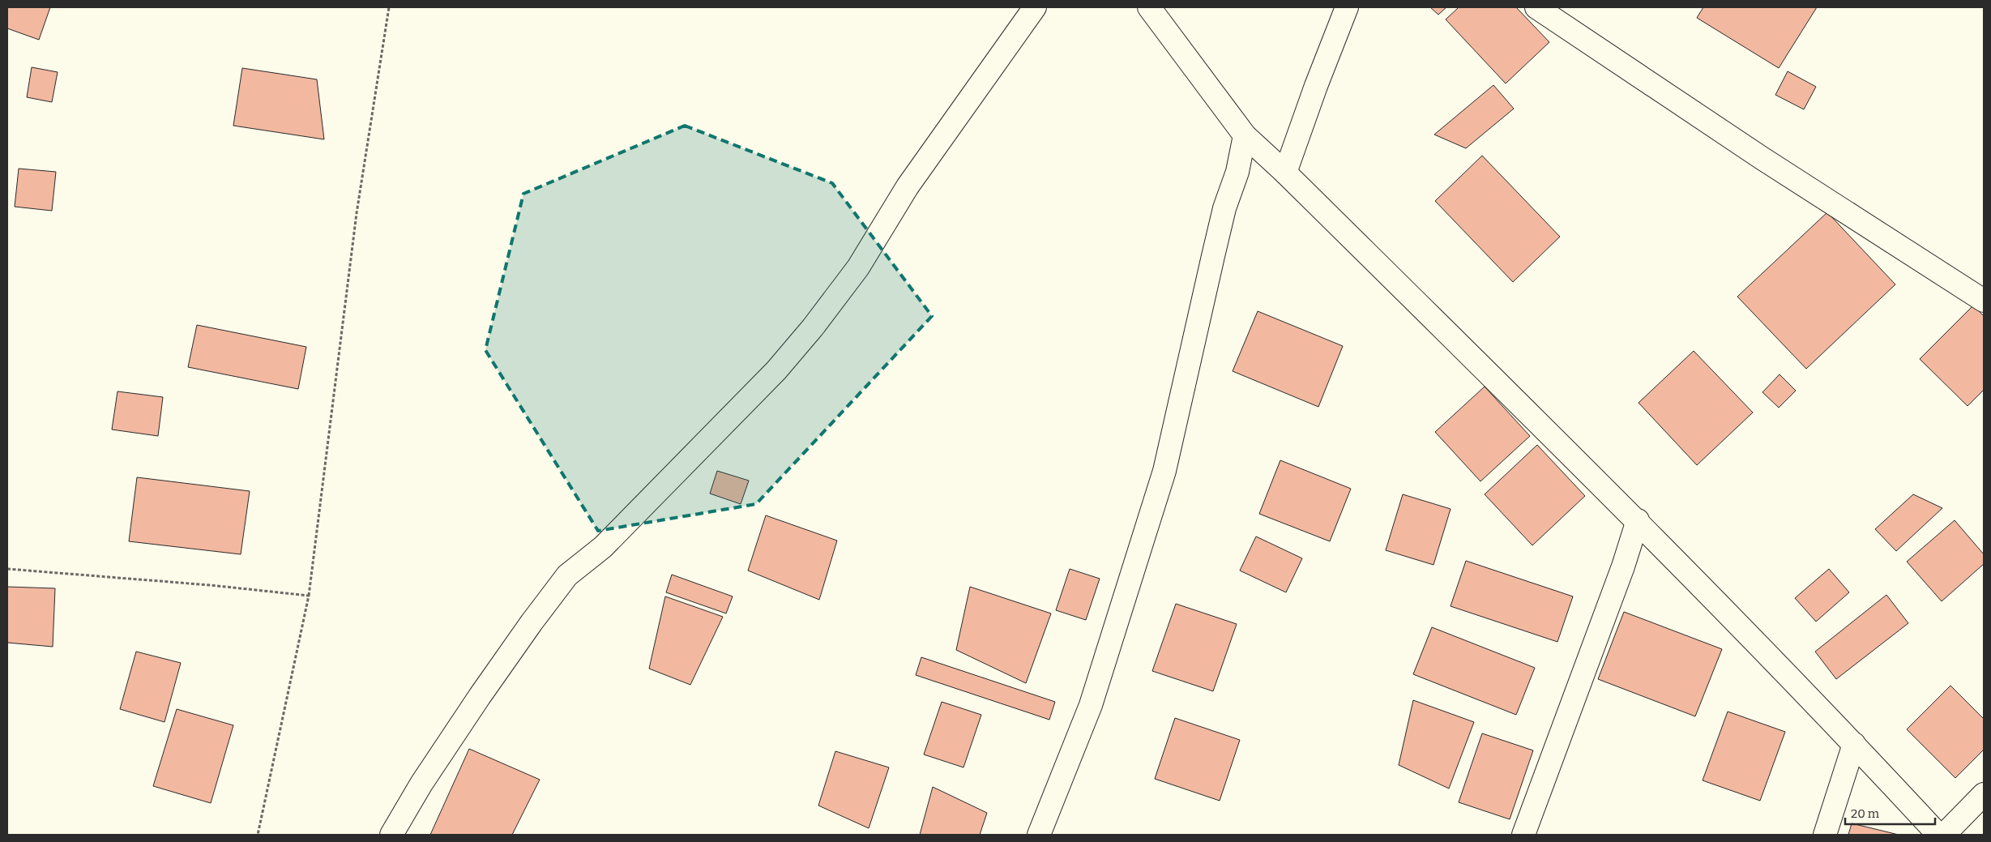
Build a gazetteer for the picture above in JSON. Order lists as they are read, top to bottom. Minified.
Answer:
{"scale_bar":"20 m"}
